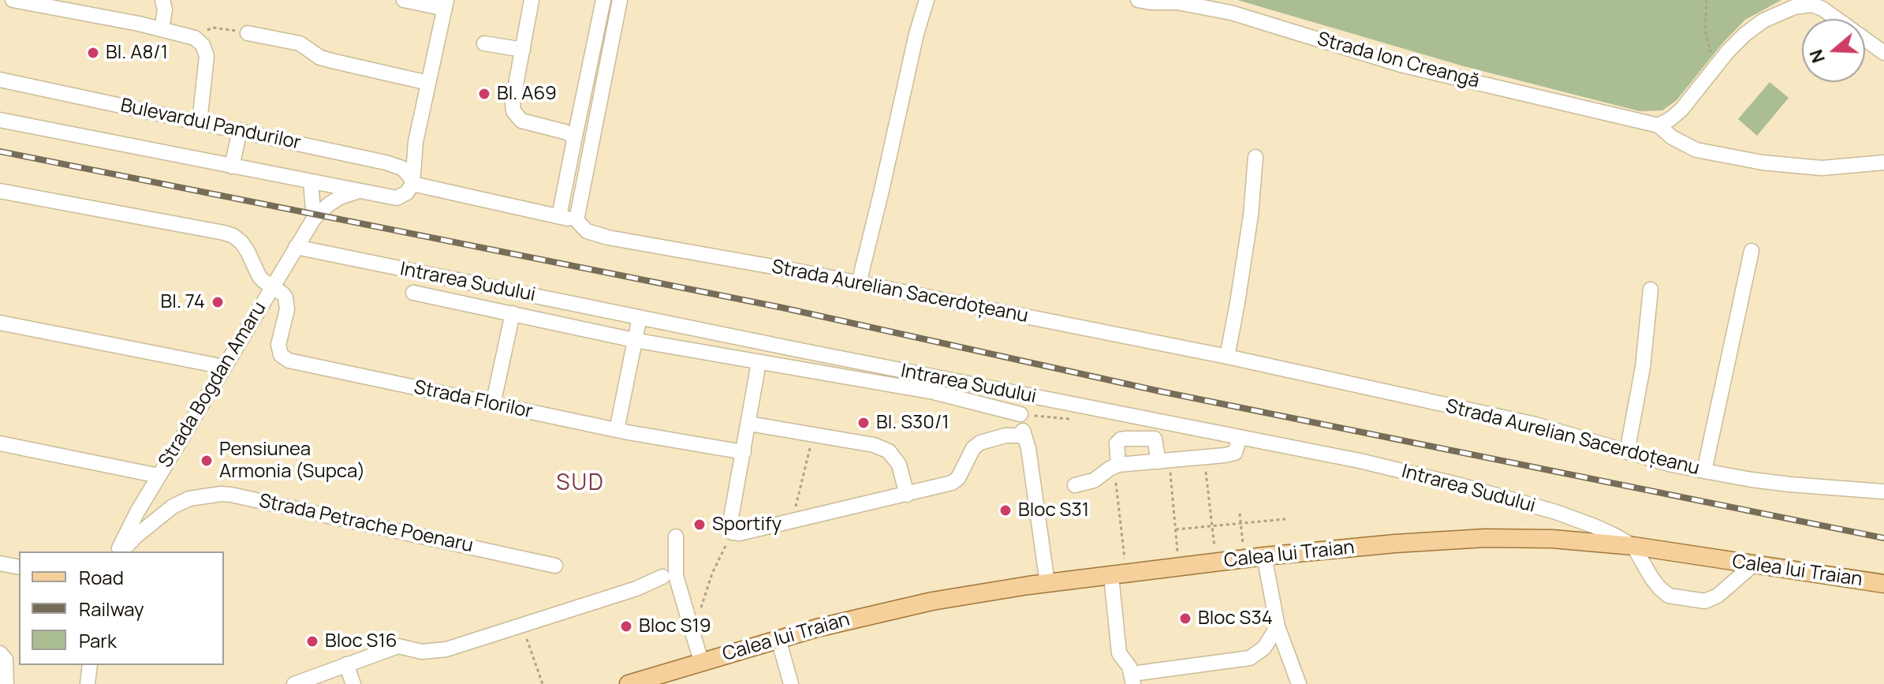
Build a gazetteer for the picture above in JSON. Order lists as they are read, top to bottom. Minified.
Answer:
{"streets":{"main road":["Calea lui Traian"],"street":["Strada Ion Creangă","Bulevardul Pandurilor","Intrarea Sudului","Strada Aurelian Sacerdoțeanu","Strada Bogdan Amaru","Strada Florilor","Strada Petrache Poenaru"]},"crossings":[["Bulevardul Pandurilor","Strada Aurelian Sacerdoțeanu"],["Bulevardul Pandurilor","Strada Bogdan Amaru"],["Intrarea Sudului","Strada Bogdan Amaru"],["Intrarea Sudului","Calea lui Traian"],["Strada Bogdan Amaru","Strada Florilor"]],"districts":["SUD"],"places":["Bl. A8/1","Bl. A69","Bl. 74","Bl. S30/1","Pensiunea Armonia (Supca)","Bloc S31","Sportify","Bloc S34","Bloc S19","Bloc S16"],"legend":["Road","Railway","Park"],"north":"left"}
